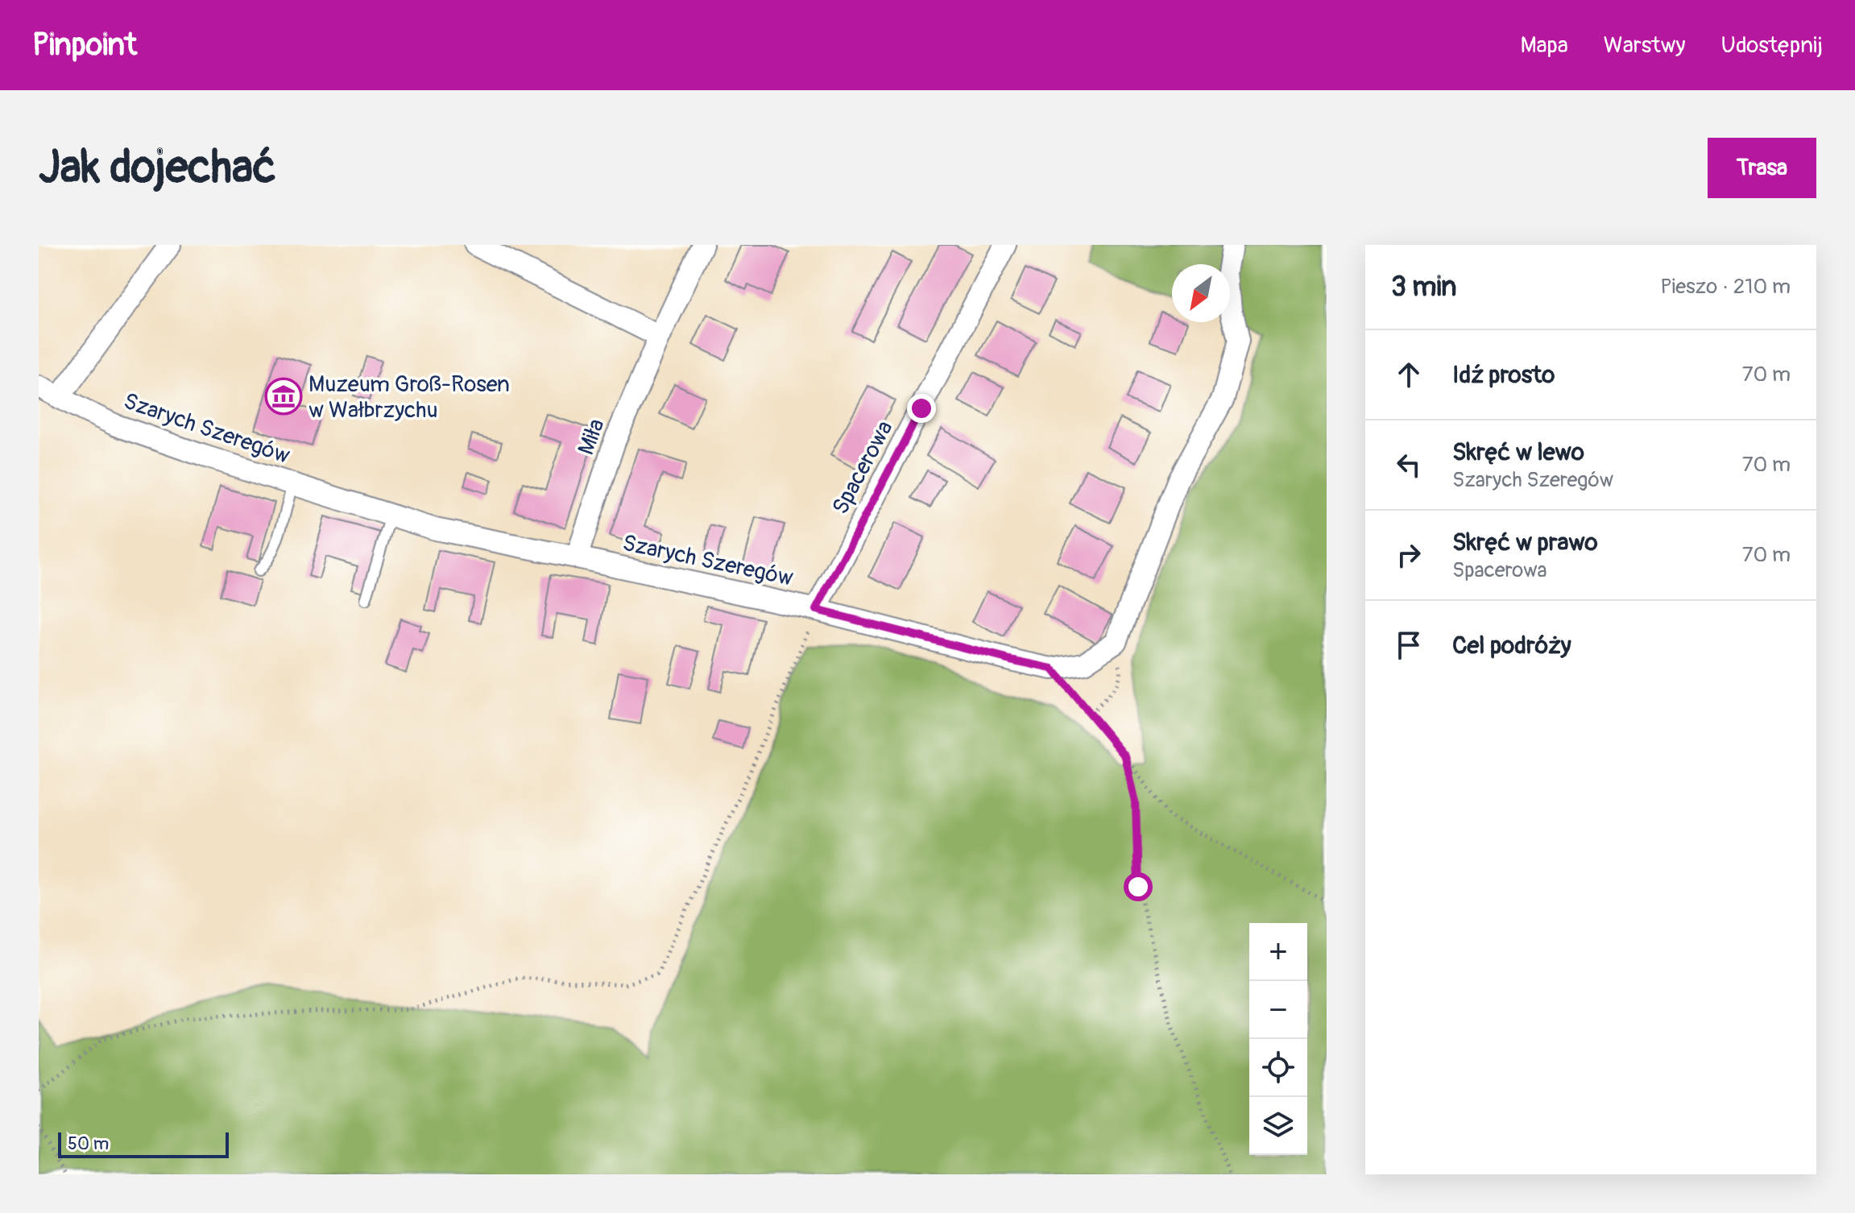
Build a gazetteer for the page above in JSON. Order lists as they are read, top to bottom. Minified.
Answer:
{"streets":{"street":["Szarych Szeregów","Miła","Spacerowa"]},"crossings":[["Szarych Szeregów","Miła"],["Szarych Szeregów","Spacerowa"]],"places":{"museum":["Muzeum Groß-Rosen w Wałbrzychu"]},"scale_bar":"50 m","north":"bottom left","page":{"header":"Pinpoint","nav":["Mapa","Warstwy","Udostępnij"],"buttons":"Trasa","title":"Jak dojechać","heading":["3 min","Pieszo · 210 m"],"list":[["Idź prosto","70 m"],["Skręć w lewo","Szarych Szeregów","70 m"],["Skręć w prawo","Spacerowa","70 m"],"Cel podróży"],"map_buttons":["+","−"],"scale":"50 m"}}
